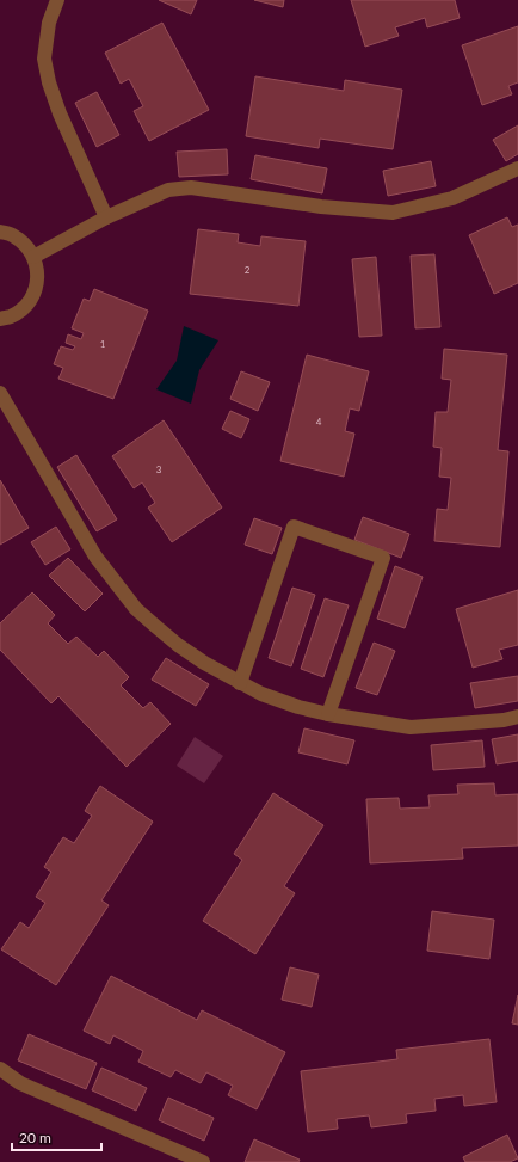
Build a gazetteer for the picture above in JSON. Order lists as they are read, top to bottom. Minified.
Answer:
{"house_numbers":["2","1","4","3"],"scale_bar":"20 m"}
